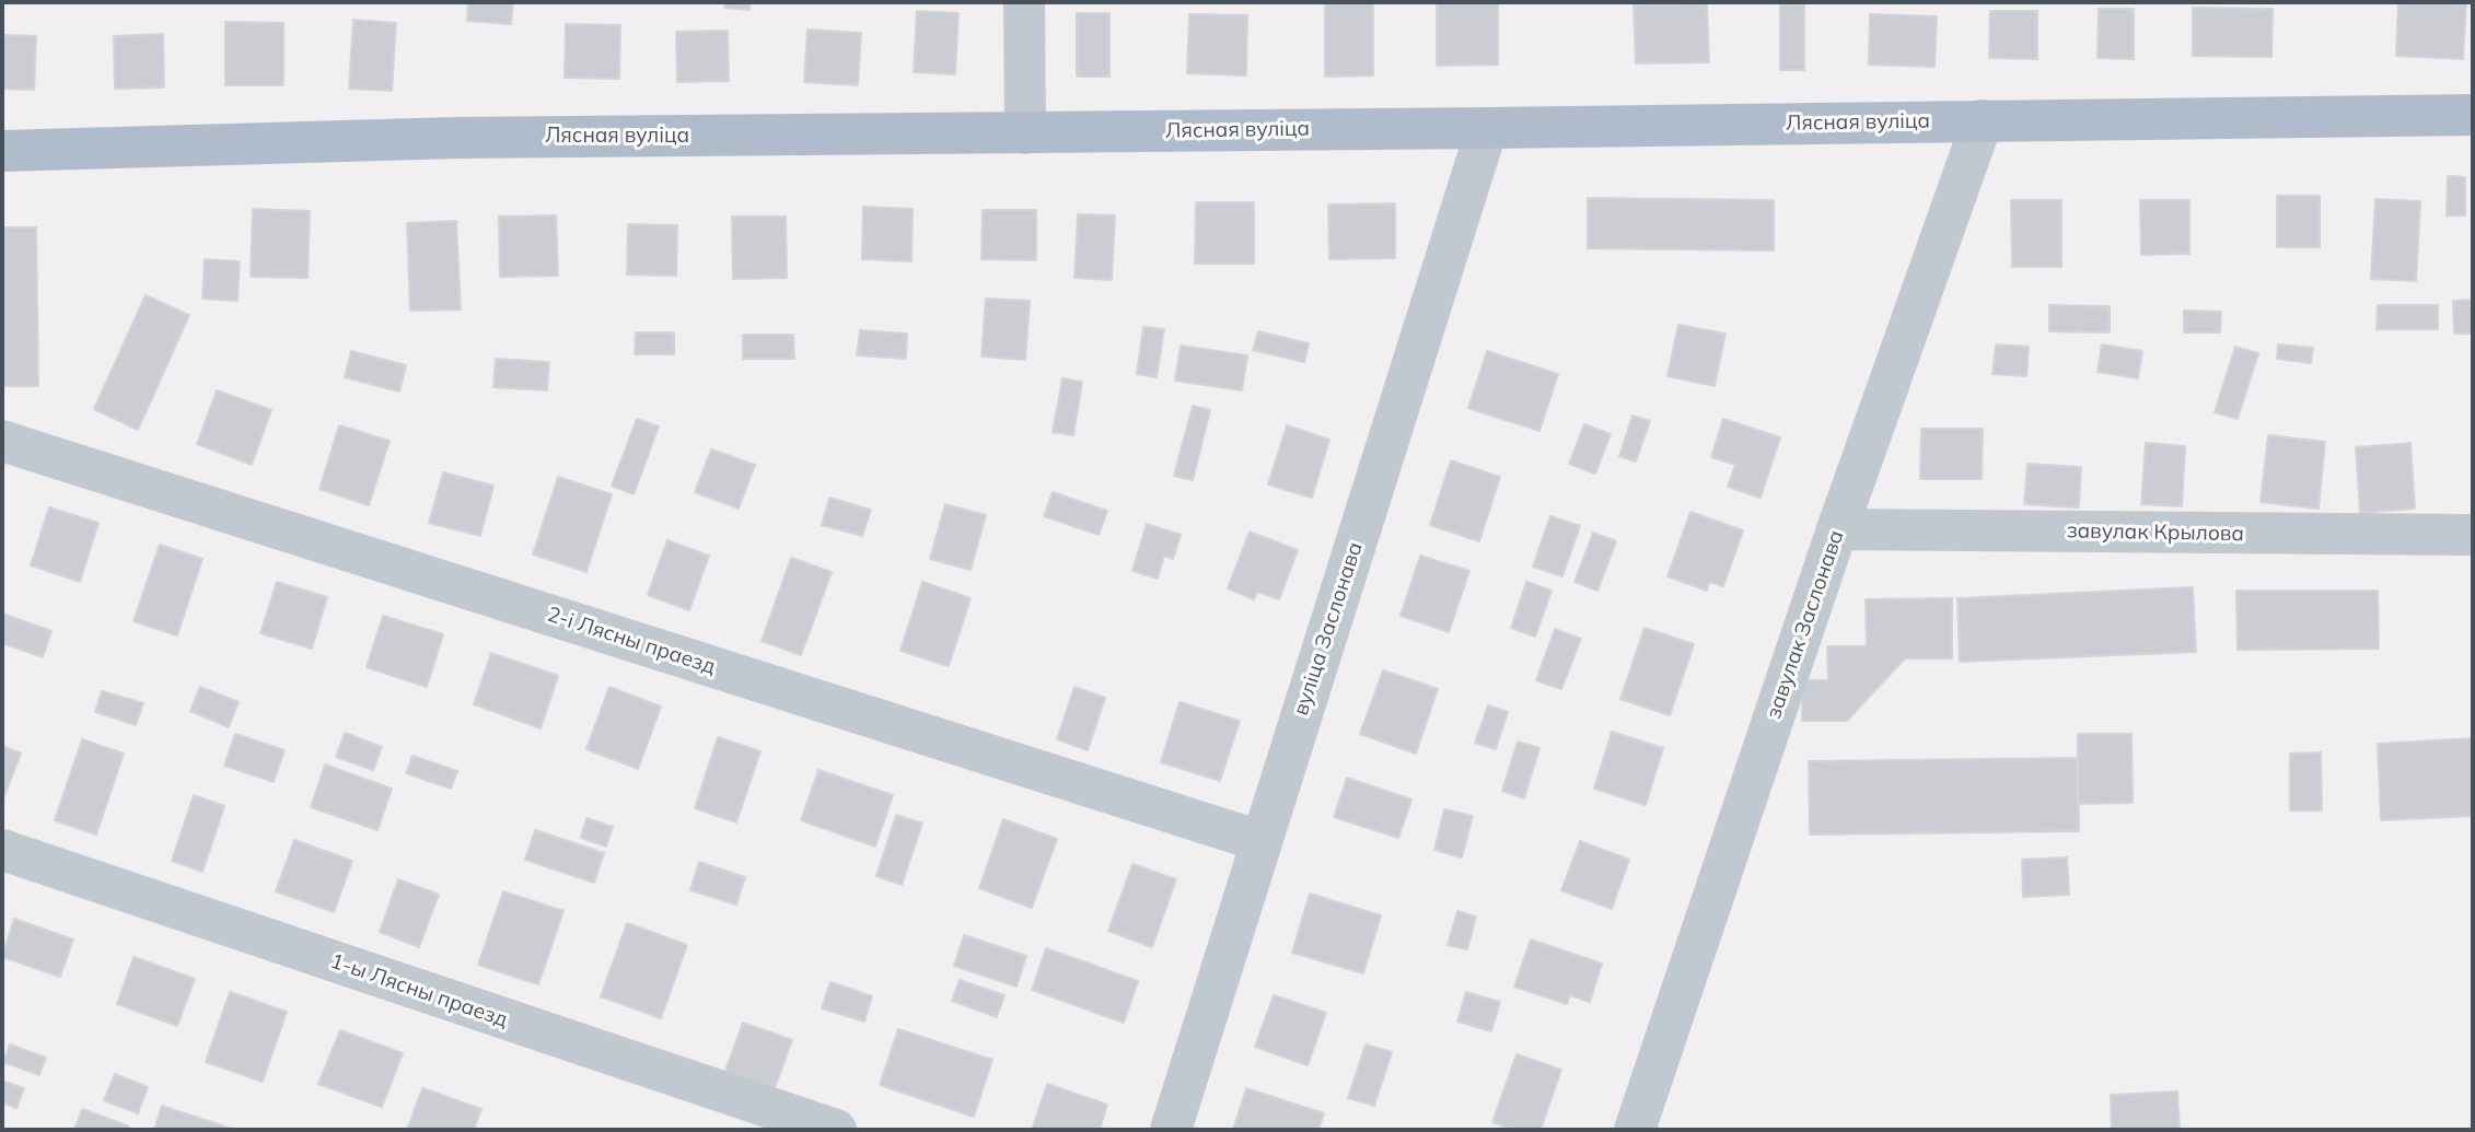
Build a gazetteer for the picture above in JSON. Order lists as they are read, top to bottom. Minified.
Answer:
{"streets":{"main road":["Лясная вуліца"],"street":["завулак Крылова","завулак Заслонава","вуліца Заслонава","2-і Лясны праезд","1-ы Лясны праезд"]},"crossings":[["Лясная вуліца","завулак Заслонава"],["Лясная вуліца","вуліца Заслонава"],["завулак Крылова","завулак Заслонава"],["вуліца Заслонава","2-і Лясны праезд"]]}
